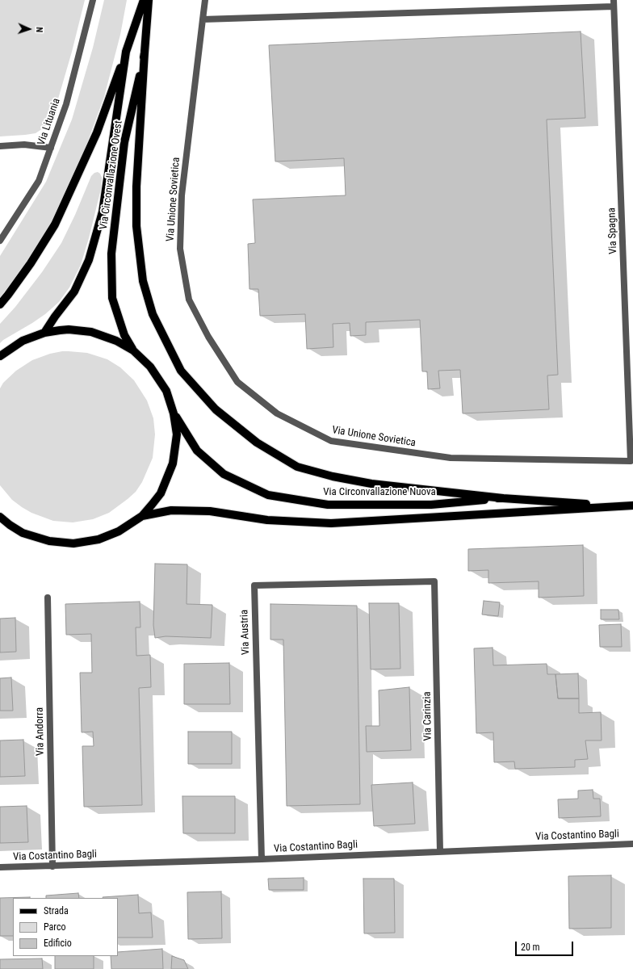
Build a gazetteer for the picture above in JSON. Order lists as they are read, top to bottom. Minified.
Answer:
{"streets":{"main road":["Via Circonvallazione Ovest","Via Circonvallazione Nuova"],"street":["Via Lituania","Via Unione Sovietica","Via Spagna","Via Austria","Via Carinzia","Via Andorra","Via Costantino Bagli"]},"crossings":[["Via Unione Sovietica","Via Spagna"],["Via Austria","Via Carinzia"],["Via Austria","Via Costantino Bagli"],["Via Carinzia","Via Costantino Bagli"],["Via Andorra","Via Costantino Bagli"]],"legend":["Strada","Parco","Edificio"],"scale_bar":"20 m","north":"right"}
